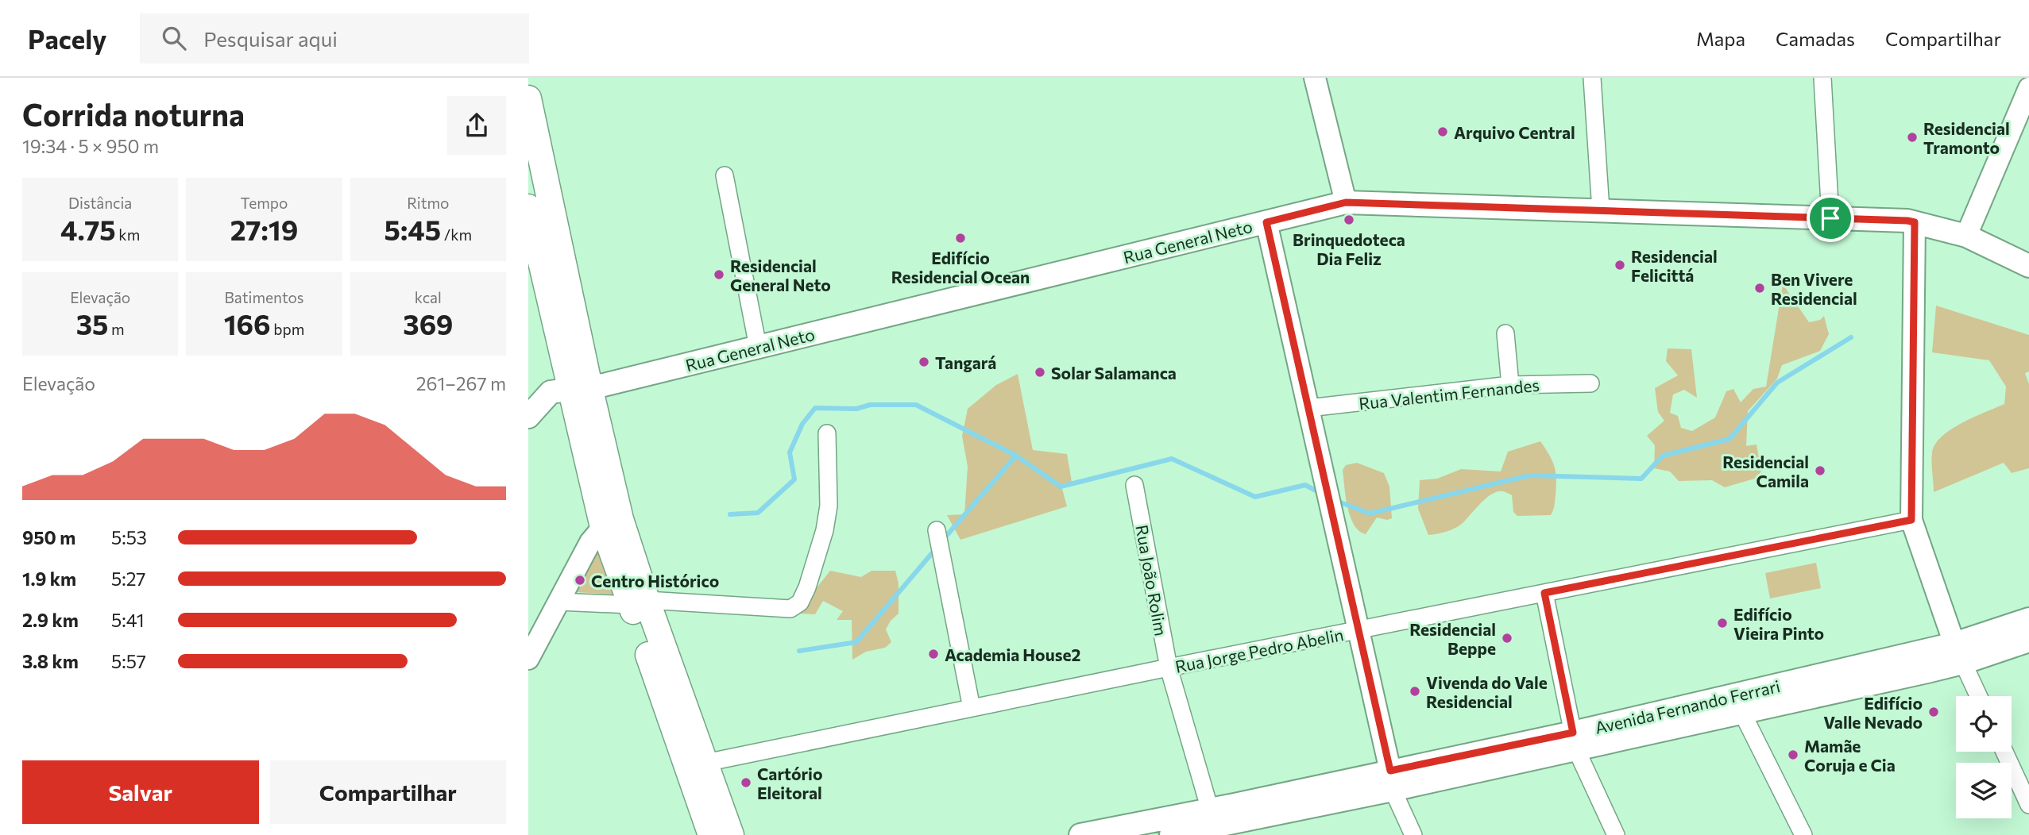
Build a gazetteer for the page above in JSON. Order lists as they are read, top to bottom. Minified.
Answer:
{"streets":{"main road":["Rua General Neto","Avenida Fernando Ferrari"],"street":["Rua Valentim Fernandes","Rua João Rolim","Rua Jorge Pedro Abelin"]},"crossings":[["Rua João Rolim","Rua Jorge Pedro Abelin"],["Rua João Rolim","Avenida Fernando Ferrari"]],"places":["Arquivo Central","Residencial Tramonto","Brinquedoteca Dia Feliz","Edifício Residencial Ocean","Residencial Felicittá","Residencial General Neto","Ben Vivere Residencial","Tangará","Solar Salamanca","Residencial Camila","Centro Histórico","Edifício Vieira Pinto","Residencial Beppe","Academia House2","Vivenda do Vale Residencial","Edifício Valle Nevado","Mamãe Coruja e Cia","Cartório Eleitoral"],"page":{"header":"Pacely","search":"Pesquisar aqui","nav":["Mapa","Camadas","Compartilhar"],"heading":["Corrida noturna","19:34 · 5 × 950 m"],"stats":[["Distância","4.75 km"],["Tempo","27:19"],["Ritmo","5:45 /km"],["Elevação","35 m"],["Batimentos","166 bpm"],["kcal","369"]],"chart":["Elevação","261–267 m"],"list":[{"name":"950 m","note":"5:53"},{"name":"1.9 km","note":"5:27"},{"name":"2.9 km","note":"5:41"},{"name":"3.8 km","note":"5:57"}],"buttons":["Salvar","Compartilhar"]}}
